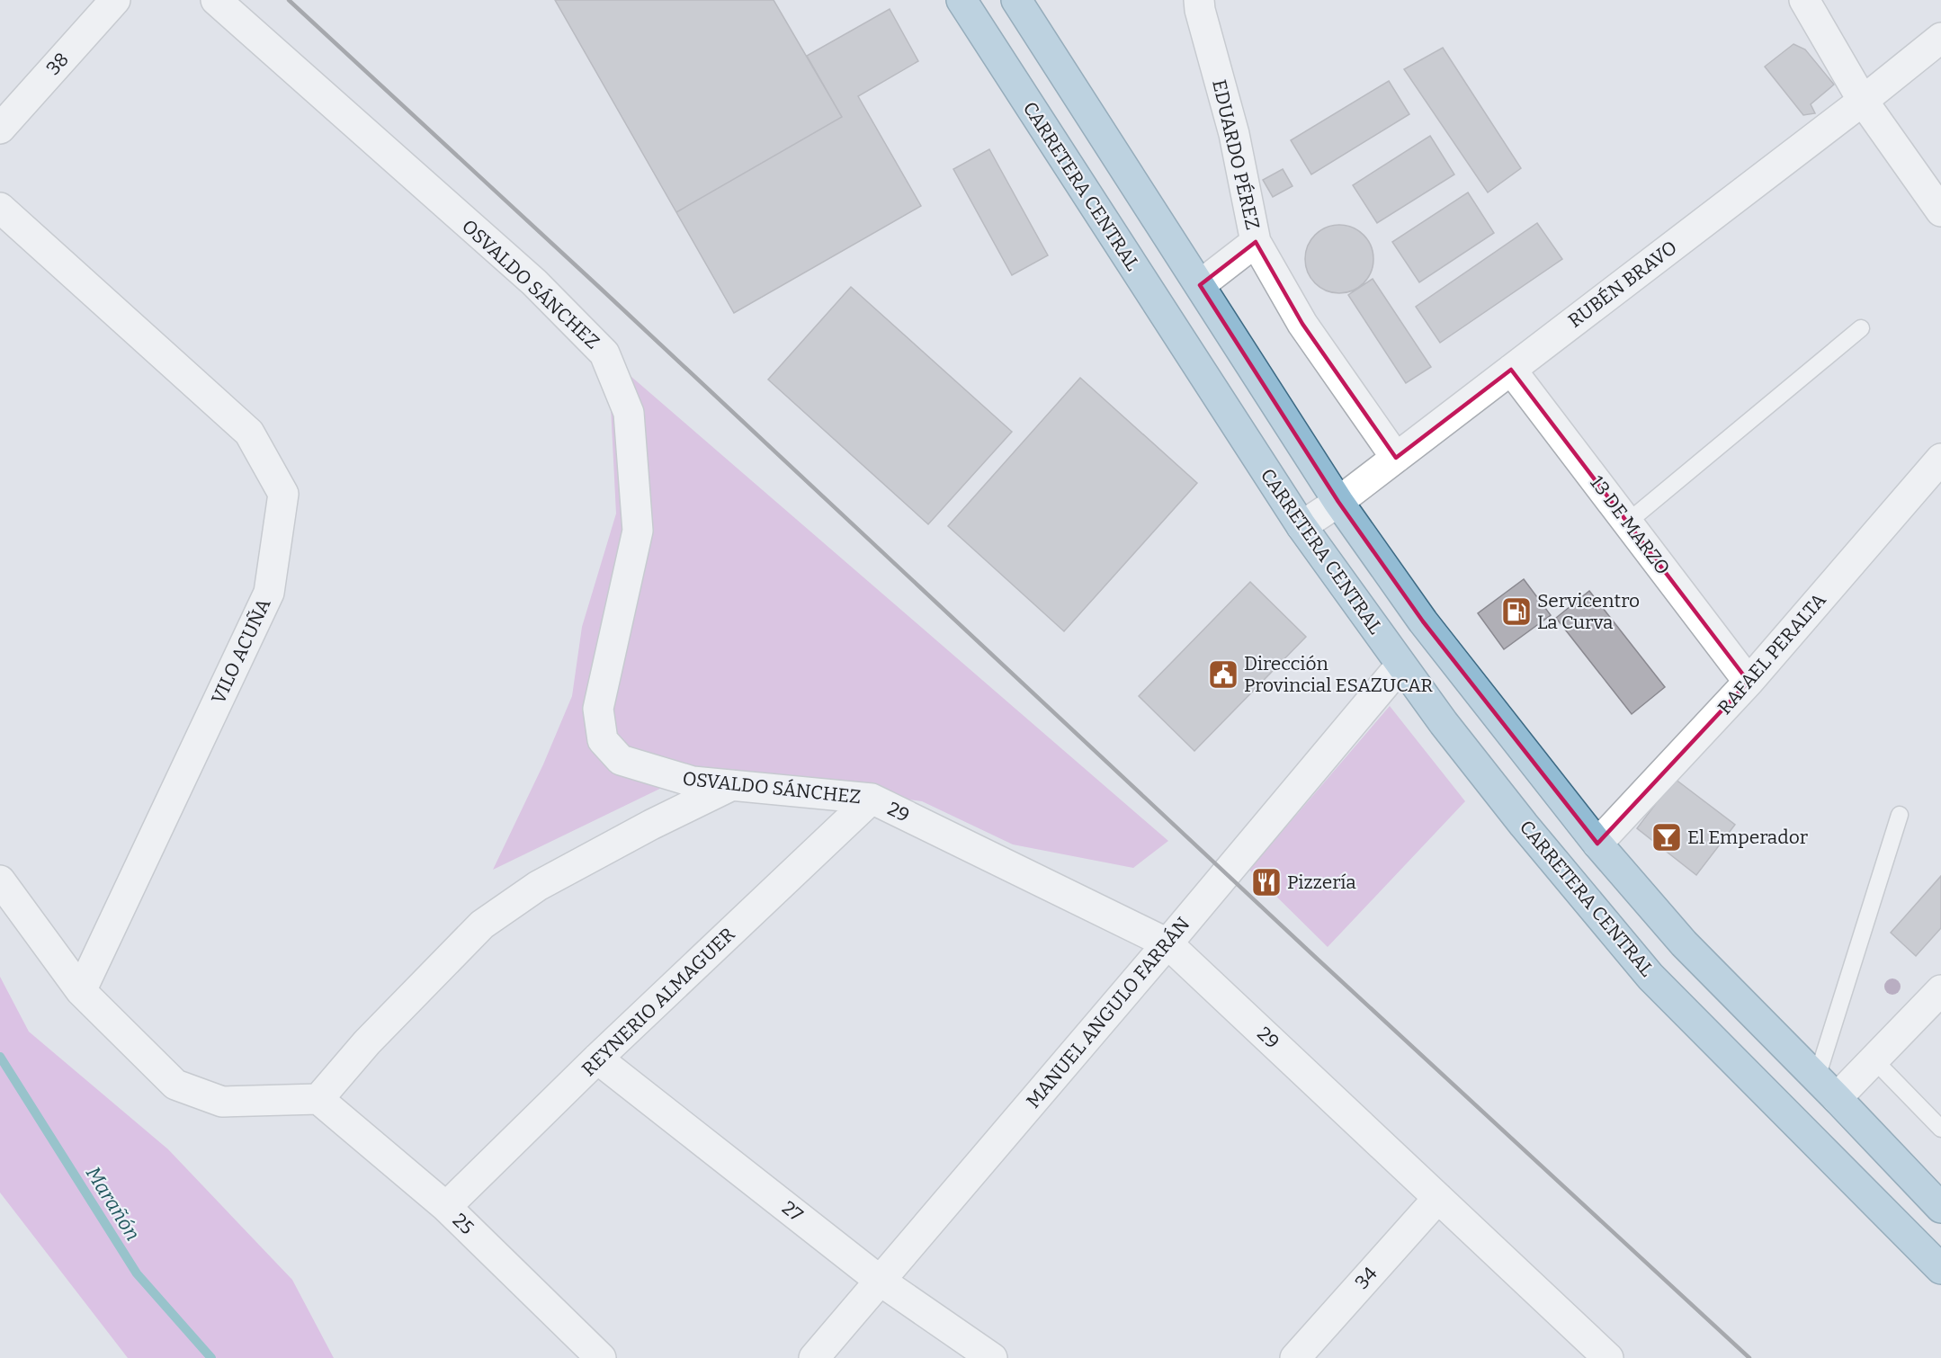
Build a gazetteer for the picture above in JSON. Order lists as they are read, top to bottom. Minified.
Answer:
{"streets":{"main road":["CARRETERA CENTRAL"],"street":["38","EDUARDO PÉREZ","OSVALDO SÁNCHEZ","RUBÉN BRAVO","13 DE MARZO","VILO ACUÑA","RAFAEL PERALTA","29","REYNERIO ALMAGUER","MANUEL ANGULO FARRÁN","27","25","34"]},"crossings":[["CARRETERA CENTRAL","RUBÉN BRAVO"],["CARRETERA CENTRAL","MANUEL ANGULO FARRÁN"],["OSVALDO SÁNCHEZ","29"],["OSVALDO SÁNCHEZ","REYNERIO ALMAGUER"],["RUBÉN BRAVO","13 DE MARZO"],["13 DE MARZO","RAFAEL PERALTA"],["29","REYNERIO ALMAGUER"],["29","MANUEL ANGULO FARRÁN"],["29","34"],["REYNERIO ALMAGUER","27"],["REYNERIO ALMAGUER","25"],["MANUEL ANGULO FARRÁN","27"]],"water":["Marañón"],"places":{"fuel station":["Servicentro La Curva"],"public building":["Dirección Provincial ESAZUCAR"],"bar":["El Emperador"],"restaurant":["Pizzería"]}}
